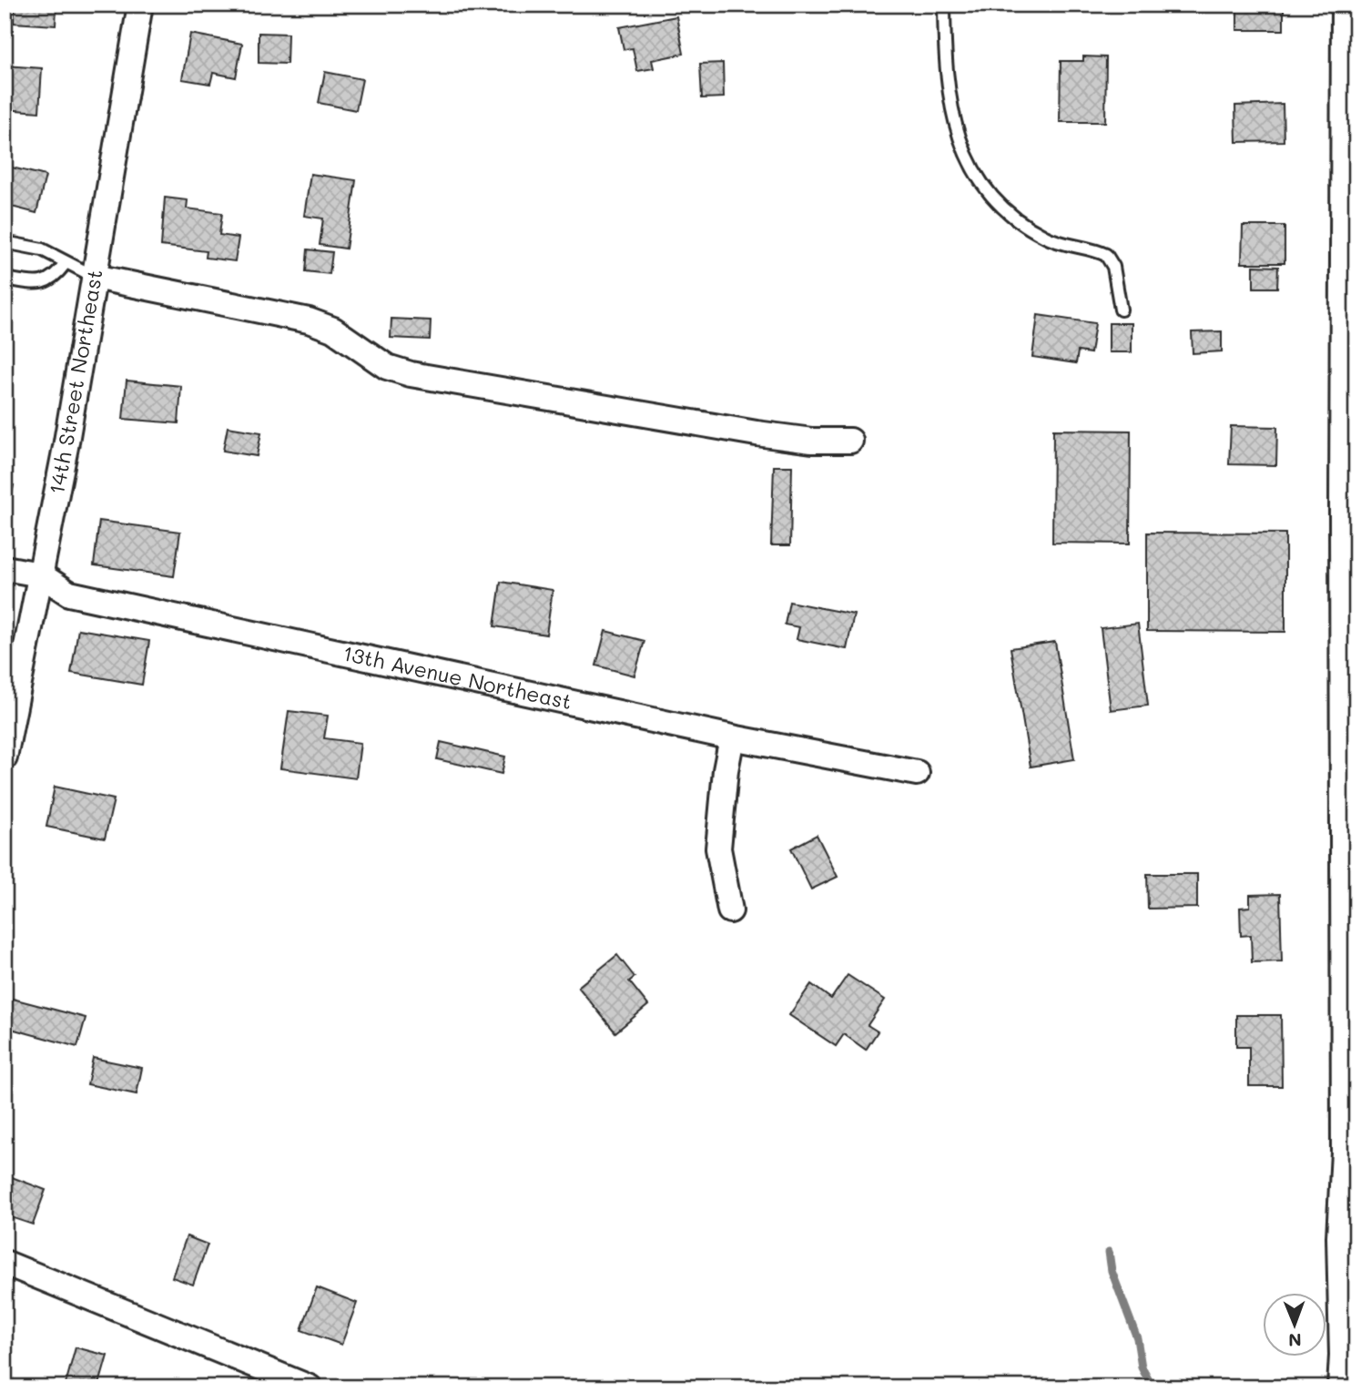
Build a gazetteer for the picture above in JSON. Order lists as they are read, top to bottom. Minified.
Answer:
{"streets":{"street":["14th Street Northeast","13th Avenue Northeast"]},"crossings":[["14th Street Northeast","13th Avenue Northeast"]],"north":"bottom"}
